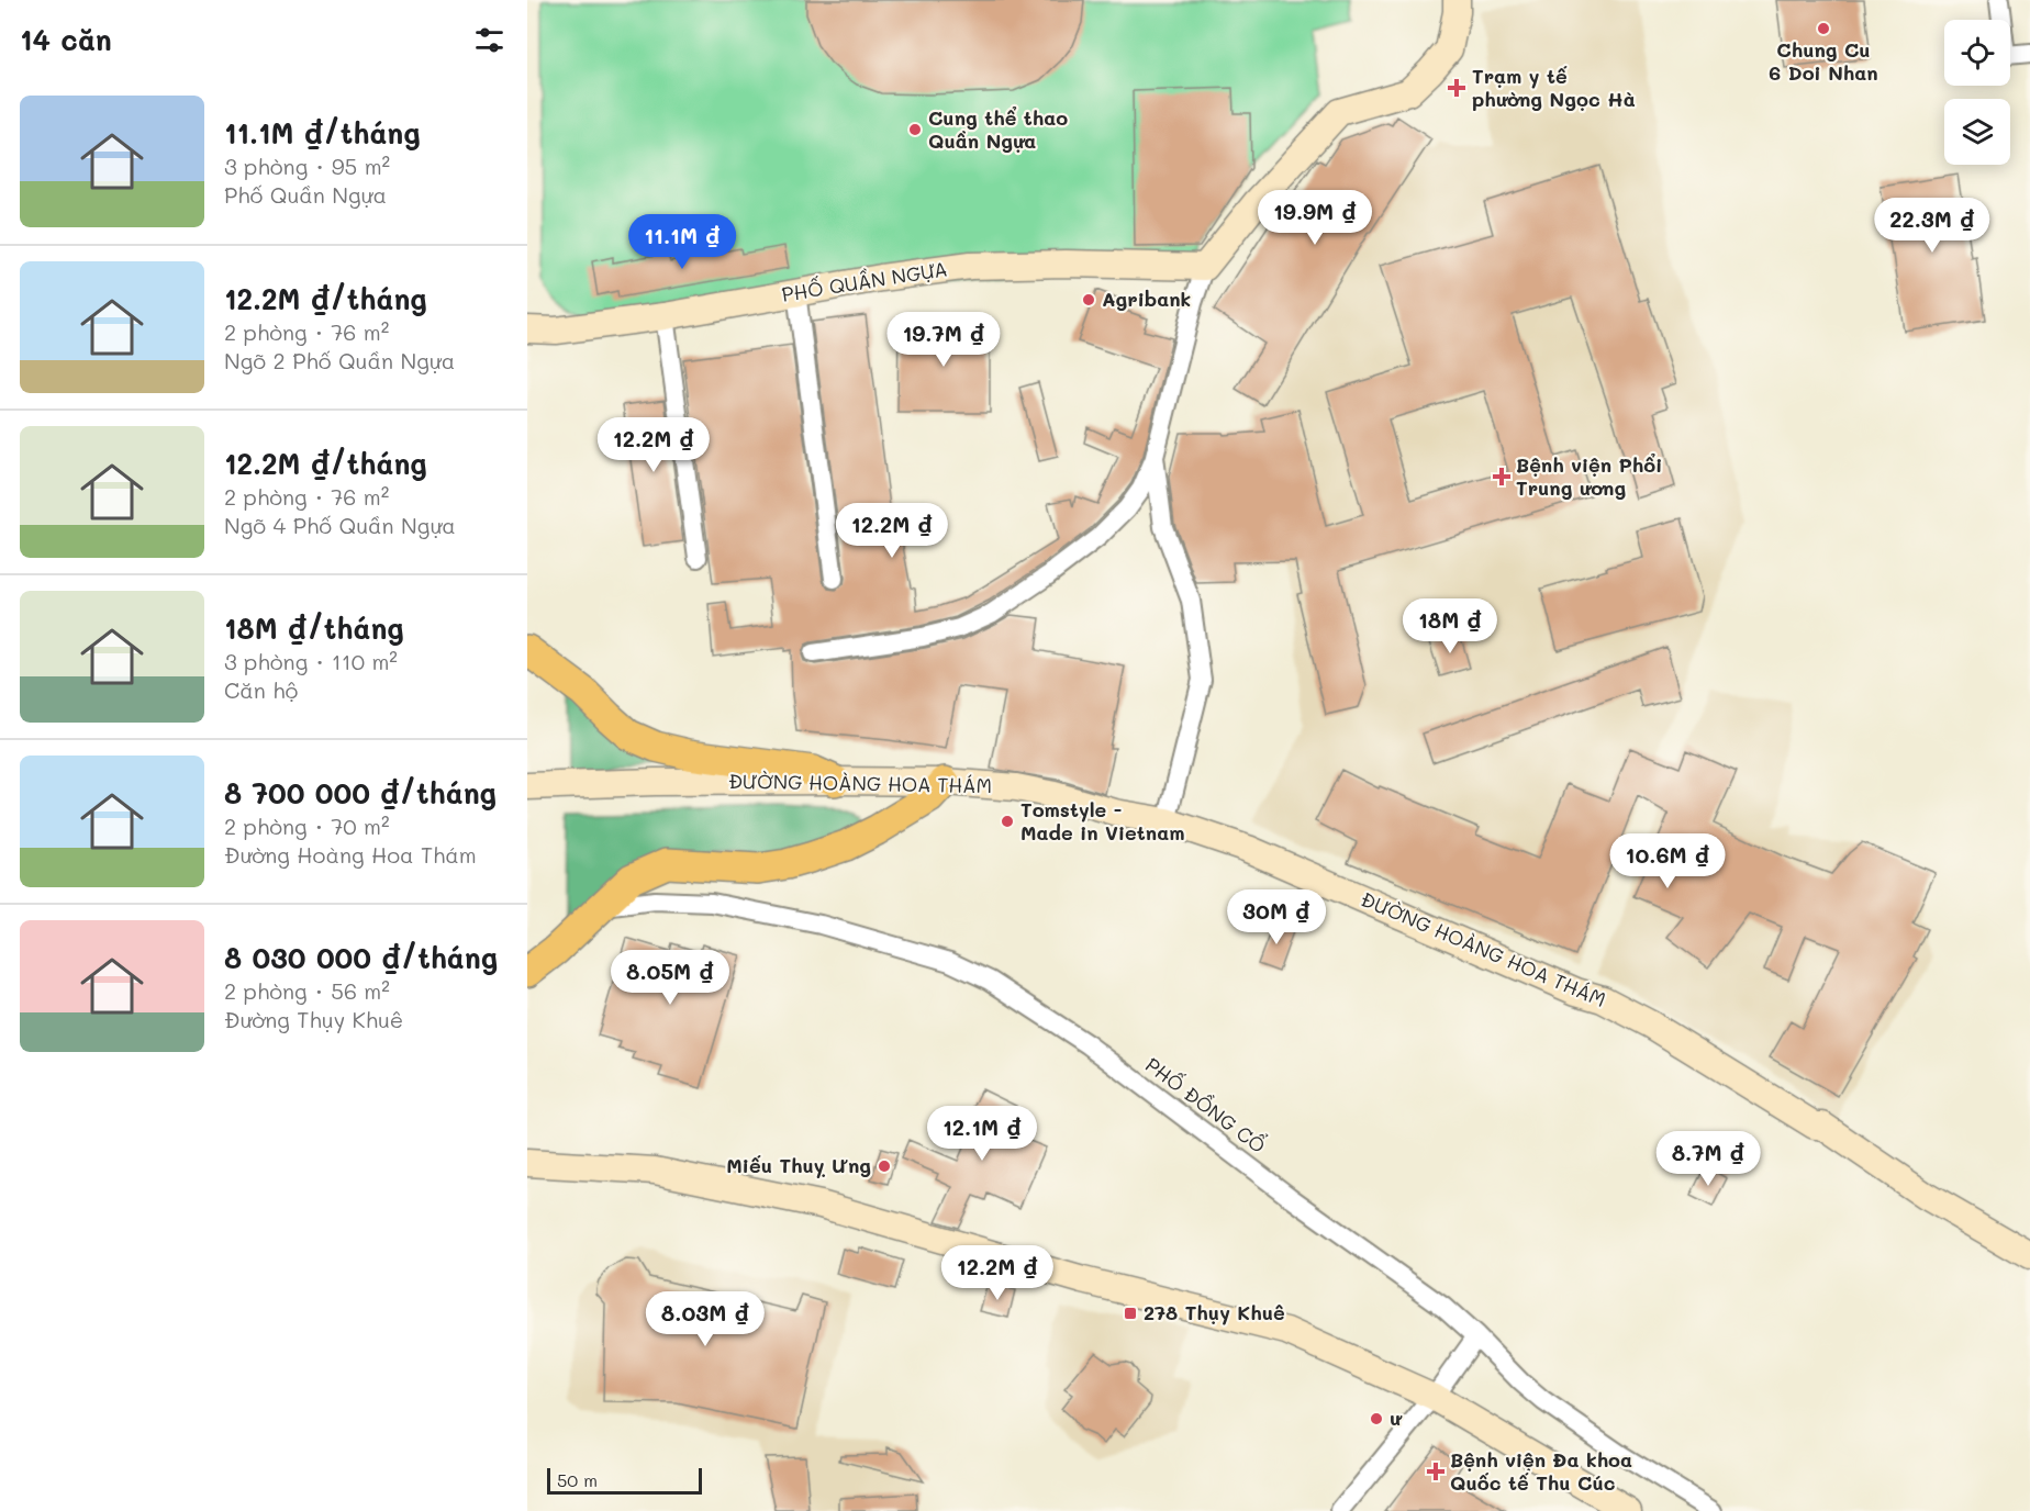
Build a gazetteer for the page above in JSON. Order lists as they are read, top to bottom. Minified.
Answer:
{"streets":{"main road":["PHỐ QUẦN NGỰA","ĐƯỜNG HOÀNG HOA THÁM"],"street":["PHỐ ĐỒNG CỔ"]},"places":{"other":["Chung Cu 6 Doi Nhan","Cung thể thao Quần Ngựa","Agribank","Tomstyle - Made in Vietnam","Miếu Thuỵ Ưng","ư"],"health":["Trạm y tế phường Ngọc Hà","Bệnh viện Phổi Trung ương","Bệnh viện Đa khoa Quốc tế Thu Cúc"],"transit":["278 Thụy Khuê"]},"scale_bar":"50 m","page":{"heading":"14 căn","list":[{"name":"11.1M ₫/tháng","note":"3 phòng · 95 m² · Phố Quần Ngựa"},{"name":"12.2M ₫/tháng","note":"2 phòng · 76 m² · Ngõ 2 Phố Quần Ngựa"},{"name":"12.2M ₫/tháng","note":"2 phòng · 76 m² · Ngõ 4 Phố Quần Ngựa"},{"name":"18M ₫/tháng","note":"3 phòng · 110 m² · Căn hộ"},{"name":"8 700 000 ₫/tháng","note":"2 phòng · 70 m² · Đường Hoàng Hoa Thám"},{"name":"8 030 000 ₫/tháng","note":"2 phòng · 56 m² · Đường Thụy Khuê"}],"price":["19.9M ₫","22.3M ₫","11.1M ₫","19.7M ₫","12.2M ₫","12.2M ₫","18M ₫","10.6M ₫","30M ₫","8.05M ₫","12.1M ₫","8.7M ₫","12.2M ₫","8.03M ₫"],"scale":"50 m"}}
